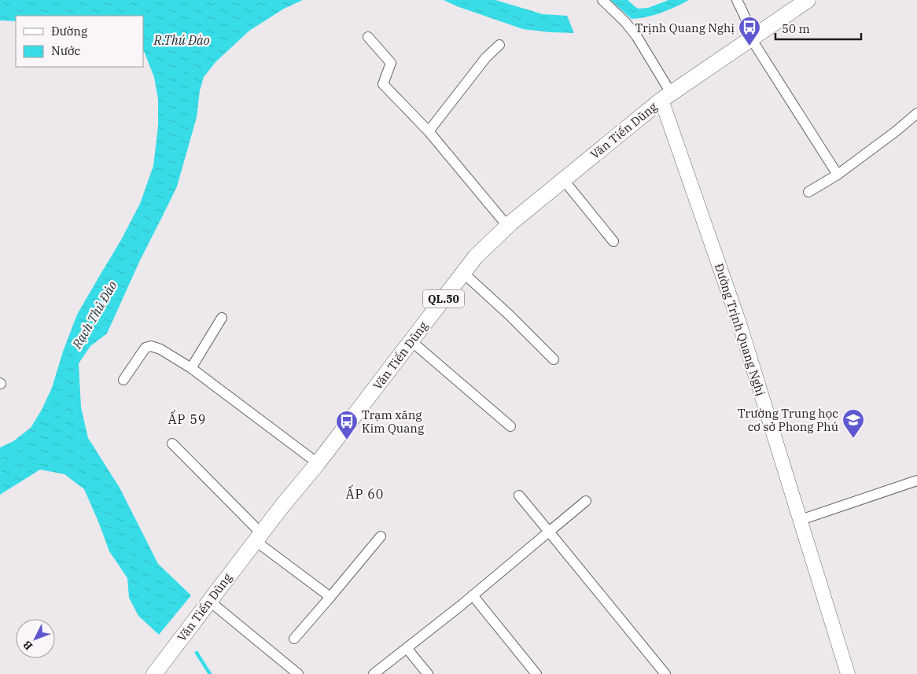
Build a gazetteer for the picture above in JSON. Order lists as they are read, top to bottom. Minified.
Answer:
{"streets":{"highway":["Văn Tiến Dũng","QL.50"],"main road":["Đường Trịnh Quang Nghị"]},"crossings":[["Văn Tiến Dũng","Đường Trịnh Quang Nghị"]],"districts":["ẤP 59","ẤP 60"],"water":["R.Thú Đào","Rạch Thủ Đảo"],"places":{"bus stop":["Trịnh Quang Nghị","Trạm xăng Kim Quang"],"school or university":["Trường Trung học cơ sở Phong Phú"]},"legend":["Đường","Nước"],"scale_bar":"50 m","north":"bottom left"}
